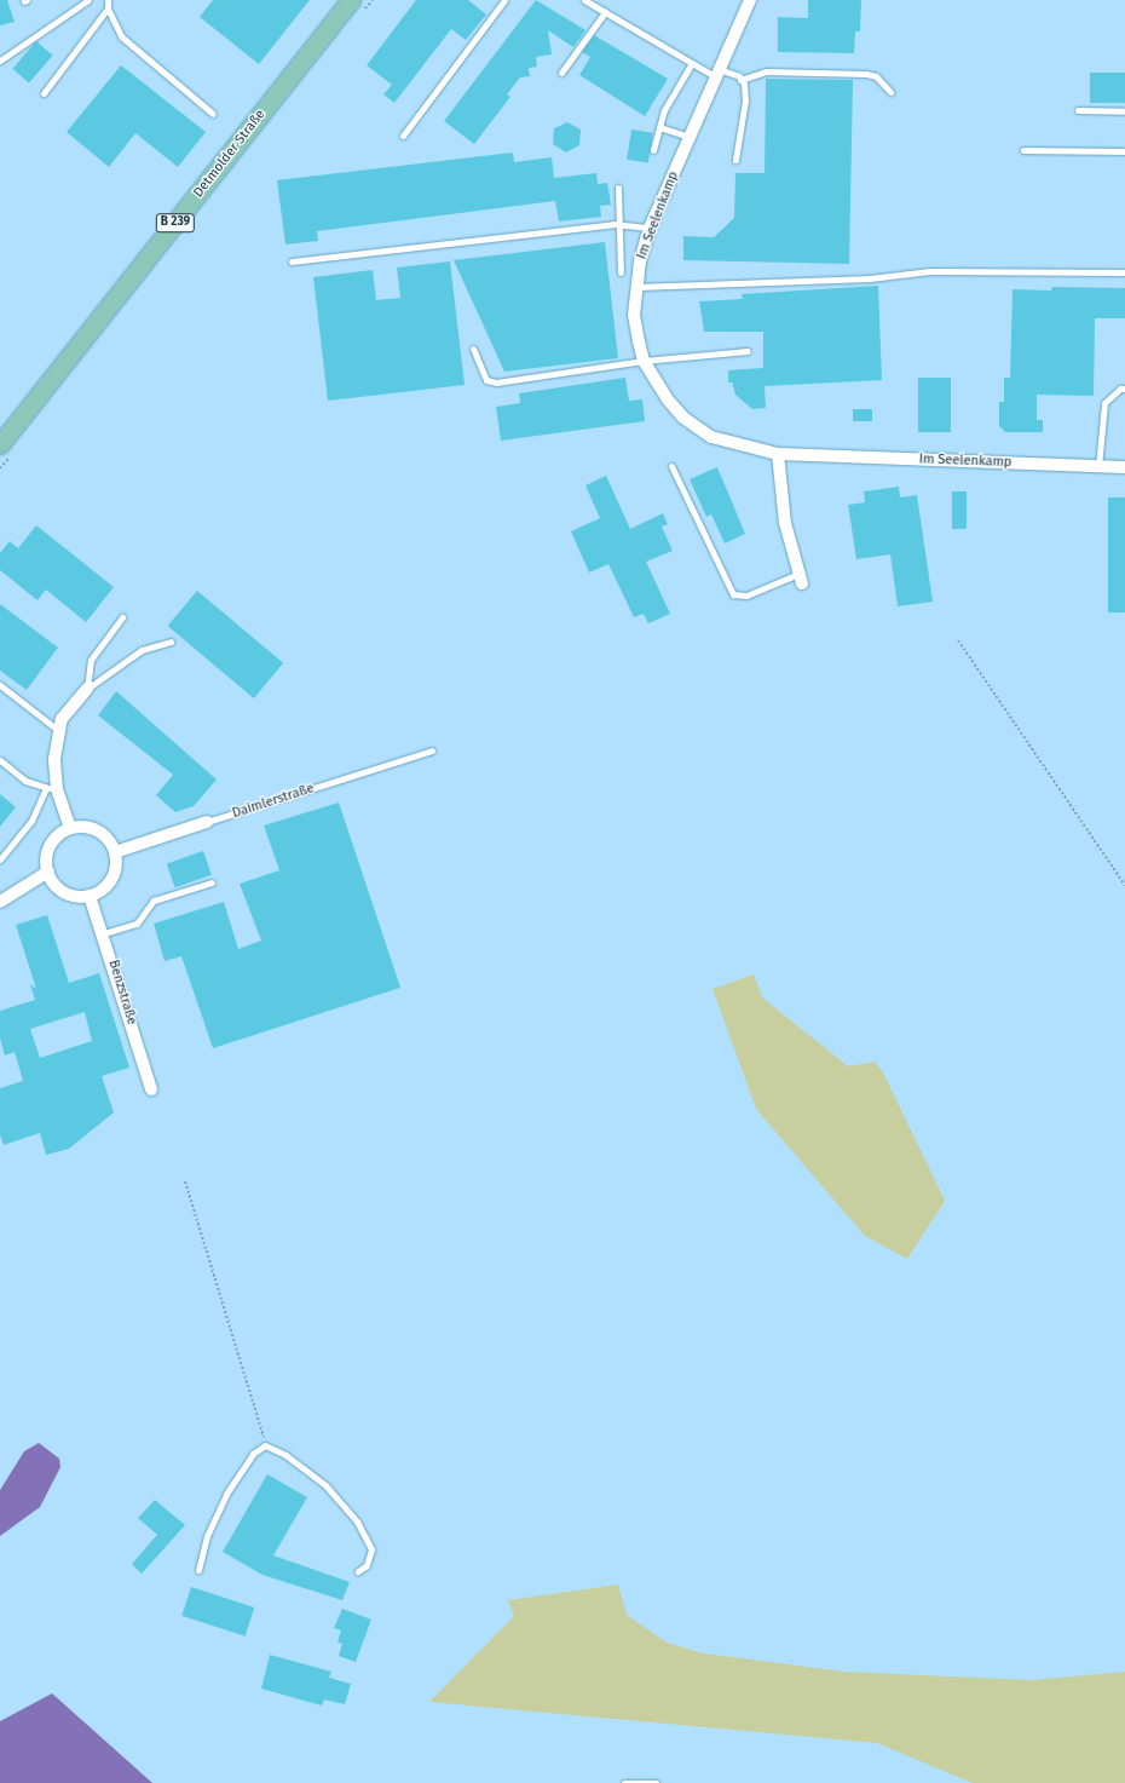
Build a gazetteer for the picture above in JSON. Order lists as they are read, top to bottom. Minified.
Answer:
{"streets":{"main road":["Detmolder Straße","B 239"],"street":["Im Seelenkamp","Daimlerstraße","Benzstraße"]},"crossings":[["Daimlerstraße","Benzstraße"]]}
